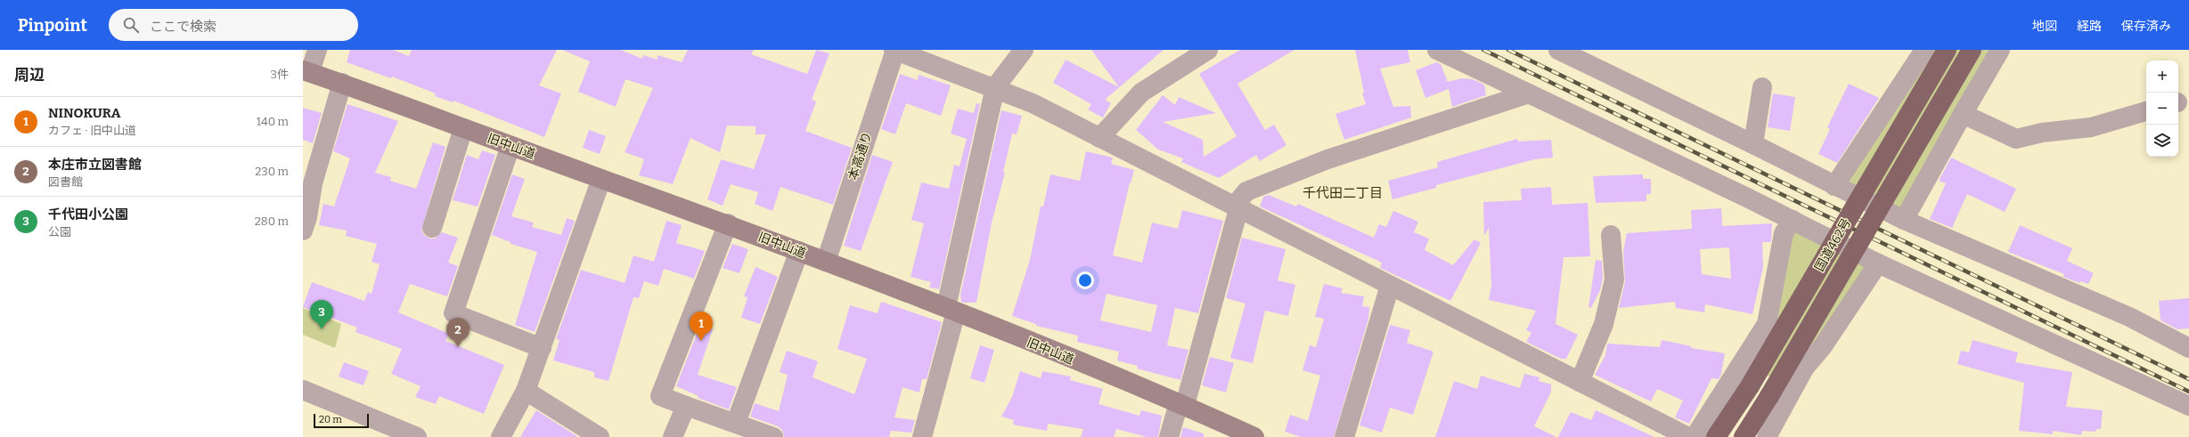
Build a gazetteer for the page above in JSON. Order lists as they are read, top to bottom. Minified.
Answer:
{"streets":{"highway":["国道462号"],"main road":["旧中山道"],"street":["本高通り"]},"crossings":[["旧中山道","本高通り"]],"districts":["千代田二丁目"],"scale_bar":"20 m","page":{"header":"Pinpoint","search":"ここで検索","nav":["地図","経路","保存済み"],"heading":["周辺","3件"],"map_buttons":["+","−"],"list":[{"mark":"1","name":"NINOKURA","note":"カフェ · 旧中山道","value":"140 m"},{"mark":"2","name":"本庄市立図書館","note":"図書館","value":"230 m"},{"mark":"3","name":"千代田小公園","note":"公園","value":"280 m"}],"pins":["3","1","2"],"scale":"20 m"}}
